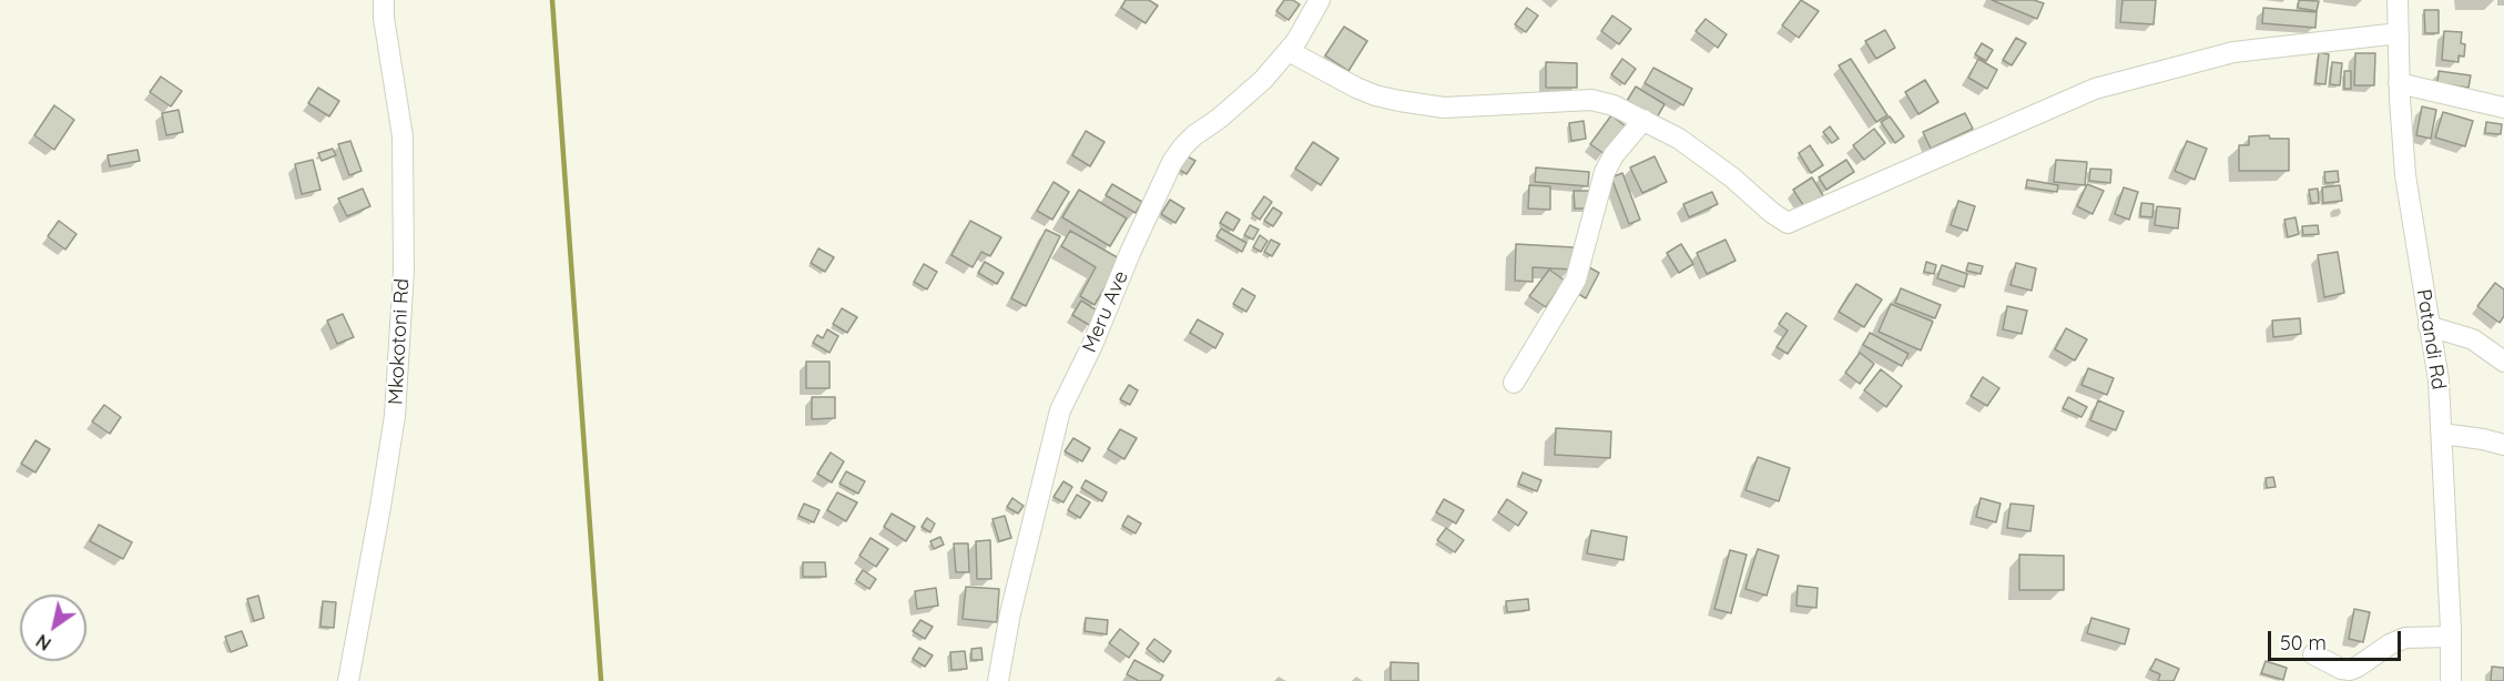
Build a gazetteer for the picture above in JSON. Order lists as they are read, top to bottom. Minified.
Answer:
{"streets":{"street":["Meru Ave","Patandi Rd","Mkokotoni Rd"]},"scale_bar":"50 m","north":"bottom left"}
